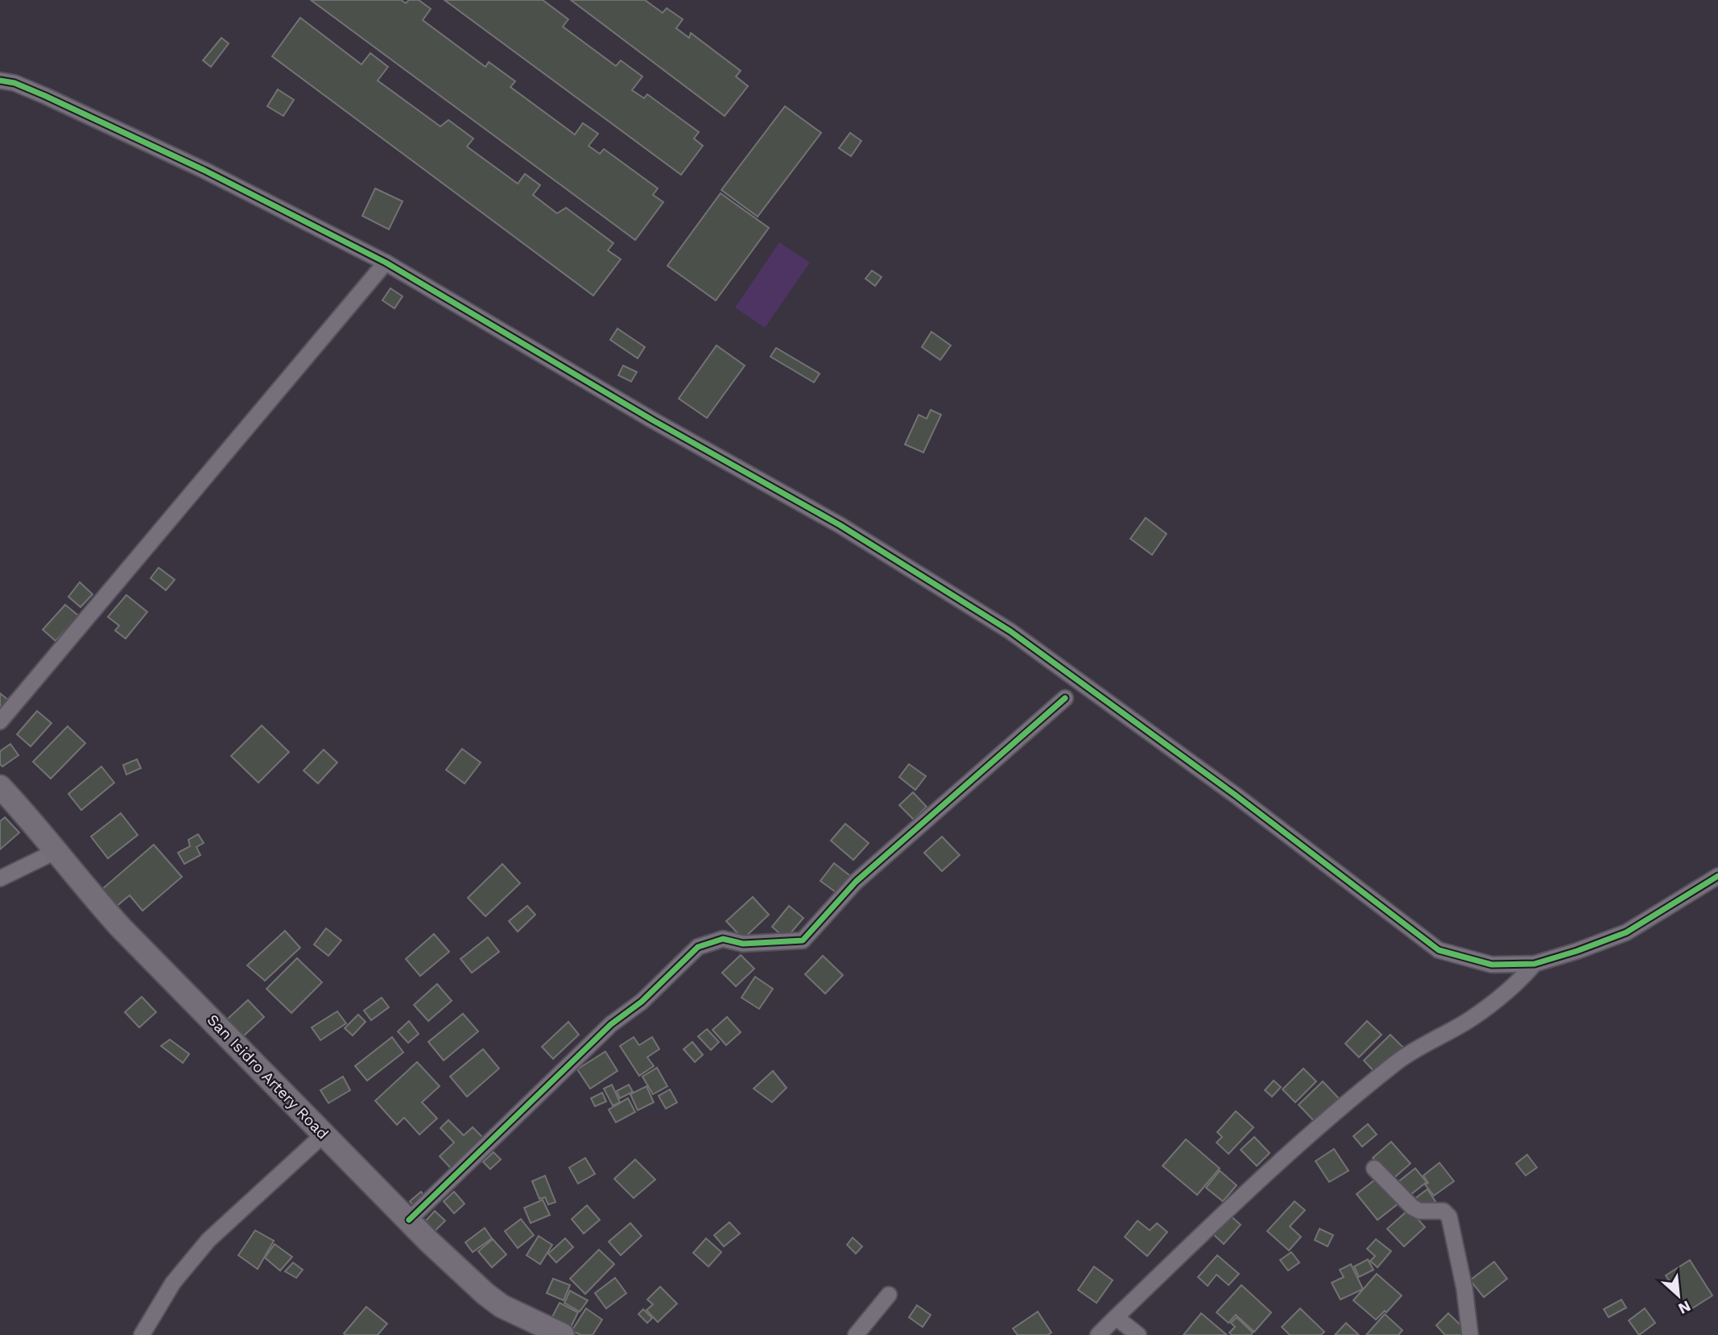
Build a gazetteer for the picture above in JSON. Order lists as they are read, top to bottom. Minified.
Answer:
{"streets":{"street":["San Isidro Artery Road"]},"north":"bottom right"}
